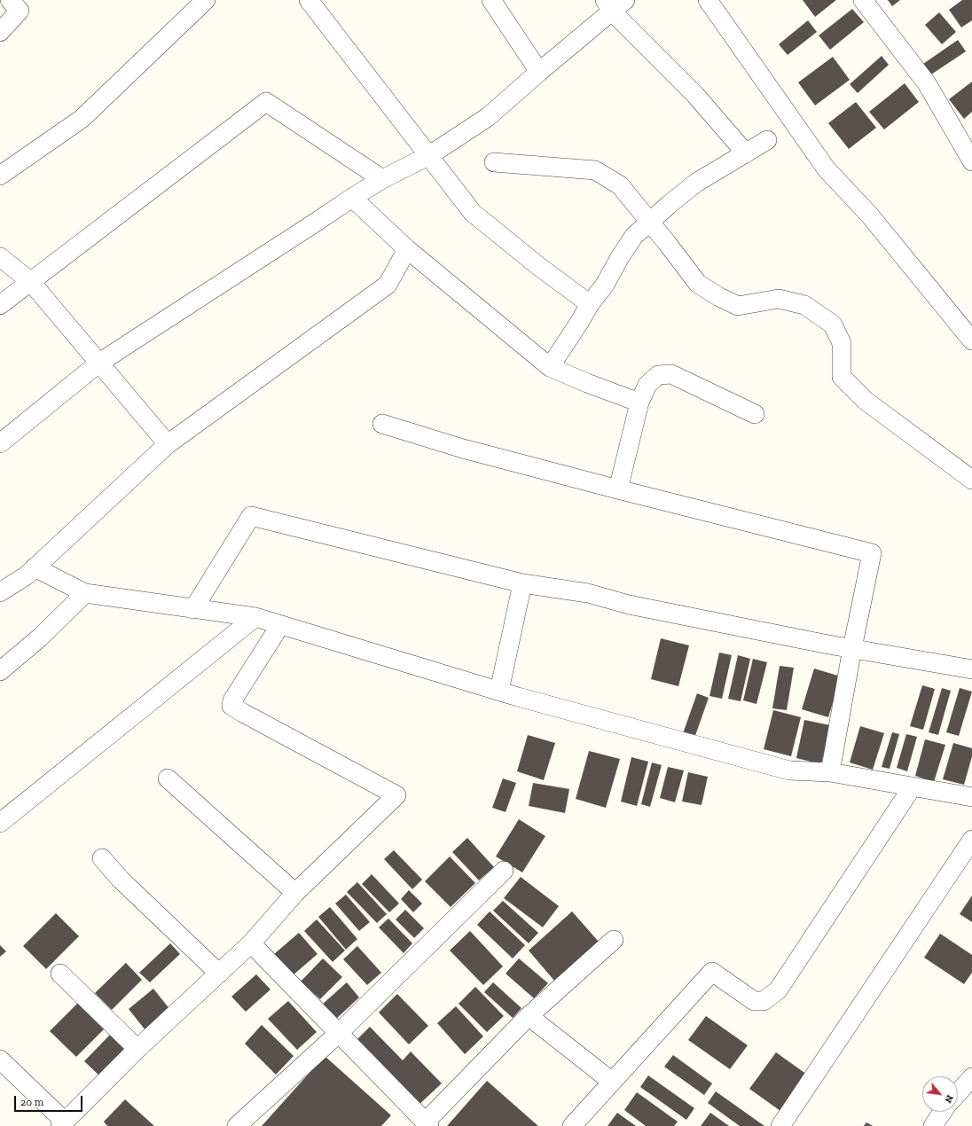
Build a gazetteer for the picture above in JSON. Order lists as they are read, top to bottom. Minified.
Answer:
{"scale_bar":"20 m","north":"bottom right"}
